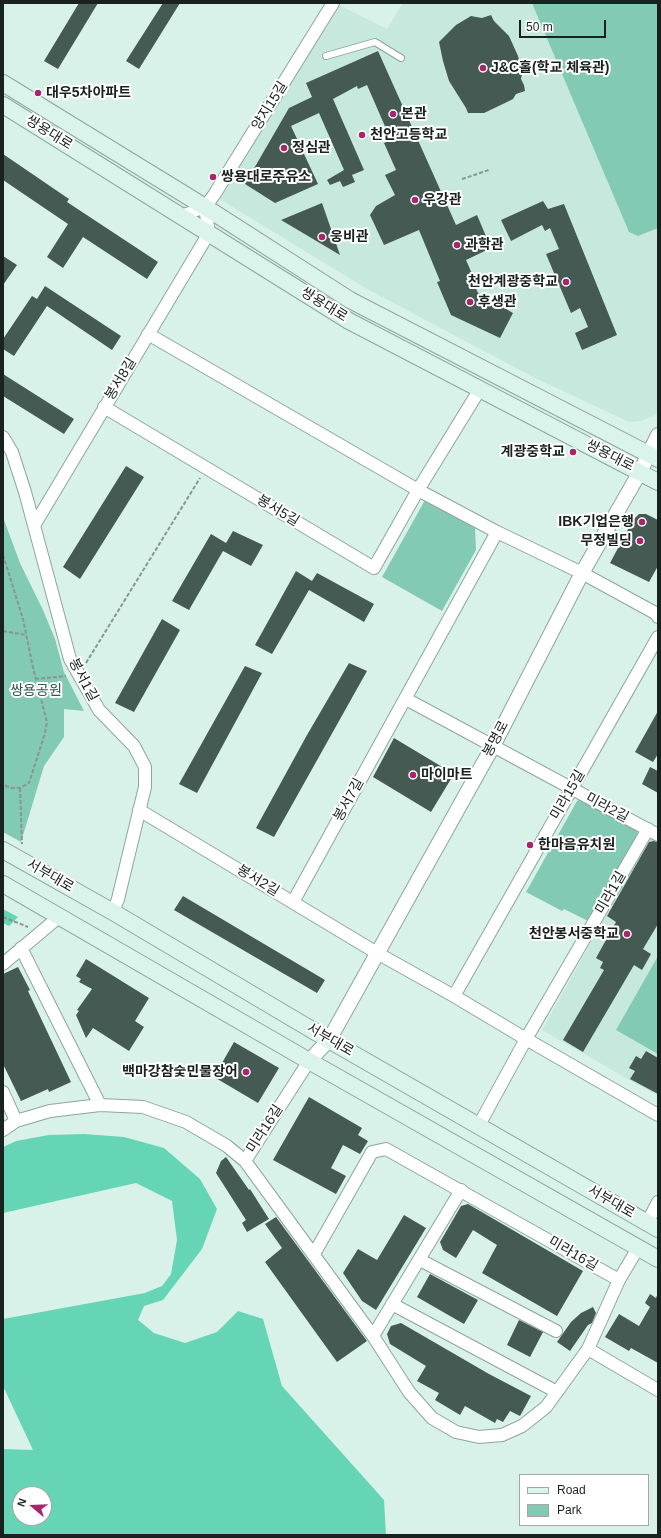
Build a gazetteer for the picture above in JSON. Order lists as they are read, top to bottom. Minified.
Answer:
{"streets":{"main road":["쌍용대로","서부대로"],"street":["양지15길","봉서8길","봉서5길","봉서1길","봉명로","미라15길","봉서7길","미라2길","봉서2길","미라1길","미라16길"]},"crossings":[["양지15길","쌍용대로"],["쌍용대로","봉서8길"],["쌍용대로","봉서5길"],["쌍용대로","봉명로"],["봉서8길","봉서5길"],["봉서8길","봉서1길"],["봉서1길","서부대로"],["봉서1길","봉서2길"],["봉명로","미라2길"],["봉명로","서부대로"],["봉명로","봉서2길"],["봉명로","미라16길"],["미라15길","미라2길"],["봉서7길","봉서2길"],["미라2길","미라1길"],["서부대로","미라1길"],["서부대로","미라16길"]],"parks":["쌍용공원"],"places":["J&C홀(학교 체육관)","대우5차아파트","본관","천안고등학교","정심관","쌍용대로주유소","우강관","웅비관","과학관","천안계광중학교","후생관","계광중학교","IBK기업은행","무정빌딩","마이마트","한마음유치원","천안봉서중학교","백마강참숯민물장어"],"legend":["Road","Park"],"scale_bar":"50 m","north":"left"}
